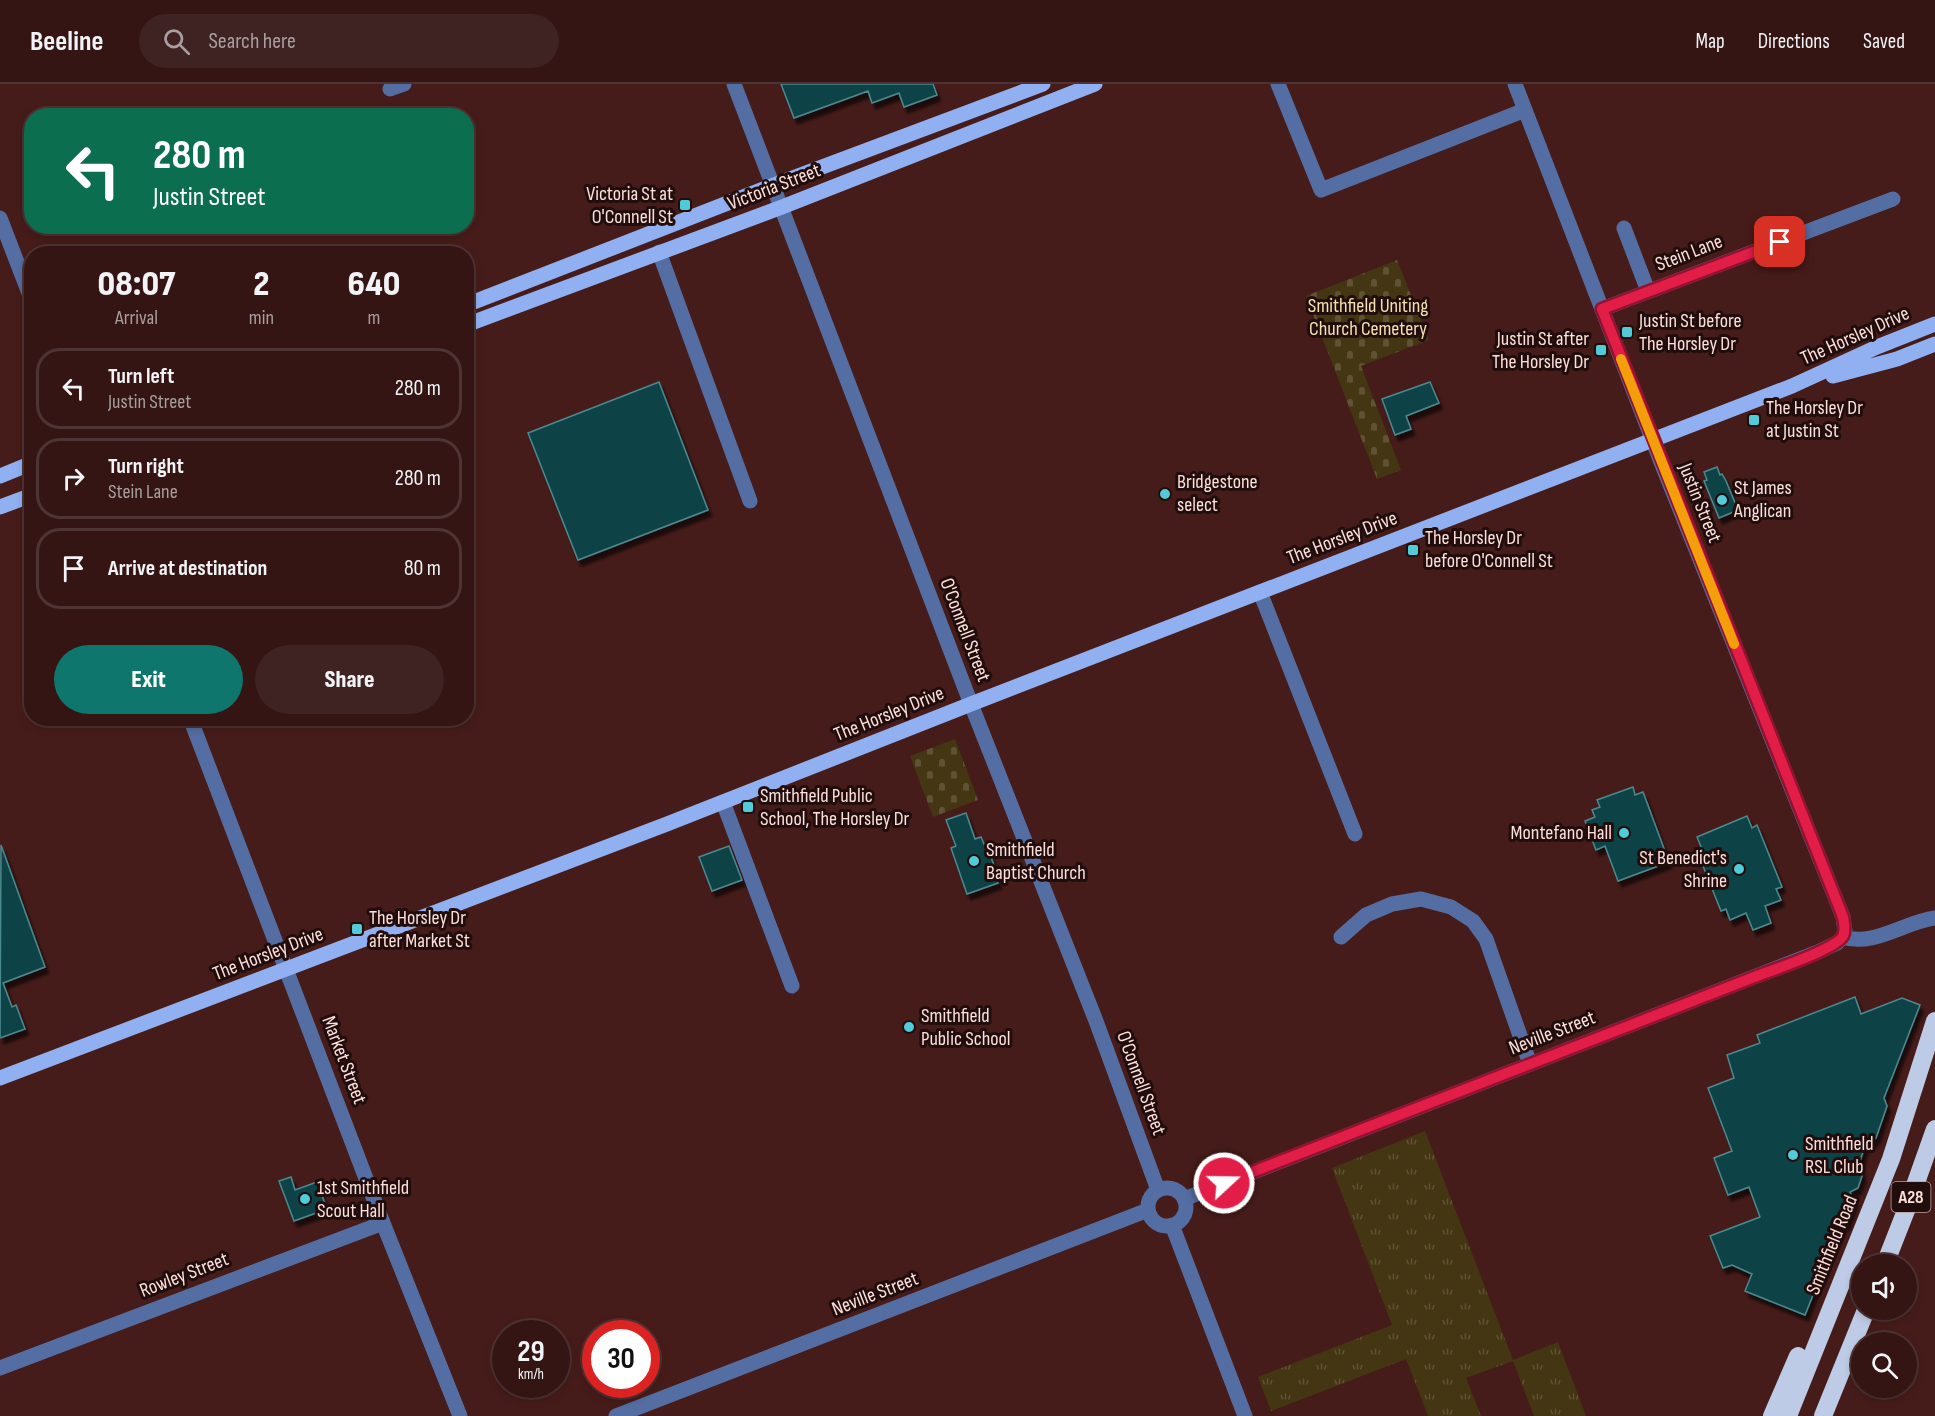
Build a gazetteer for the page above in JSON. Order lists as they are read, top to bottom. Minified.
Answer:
{"streets":{"highway":["A28","Smithfield Road"],"main road":["Victoria Street","The Horsley Drive"],"street":["Stein Lane","Justin Street","O'Connell Street","Neville Street","Market Street","Rowley Street"]},"crossings":[["Victoria Street","O'Connell Street"],["Stein Lane","Justin Street"],["The Horsley Drive","Justin Street"],["The Horsley Drive","O'Connell Street"],["The Horsley Drive","Market Street"],["Justin Street","Neville Street"],["O'Connell Street","Neville Street"],["Market Street","Rowley Street"]],"parks":["Smithfield Uniting Church Cemetery"],"places":{"transit":["Victoria St at O'Connell St","Justin St before The Horsley Dr","Justin St after The Horsley Dr","The Horsley Dr at Justin St","The Horsley Dr before O'Connell St","Smithfield Public School, The Horsley Dr","The Horsley Dr after Market St"],"other":["Bridgestone select","St James Anglican","Montefano Hall","Smithfield Baptist Church","St Benedict's Shrine","Smithfield Public School","Smithfield RSL Club","1st Smithfield Scout Hall"]},"page":{"header":"Beeline","search":"Search here","nav":["Map","Directions","Saved"],"turn":["280 m","Justin Street"],"eta":["08:07","Arrival","2","min","640","m"],"list":[{"name":"Turn left","note":"Justin Street","value":"280 m"},{"name":"Turn right","note":"Stein Lane","value":"280 m"},{"name":"Arrive at destination","value":"80 m"}],"buttons":["Exit","Share"],"speed":"29 km/h","limit":"30"}}
